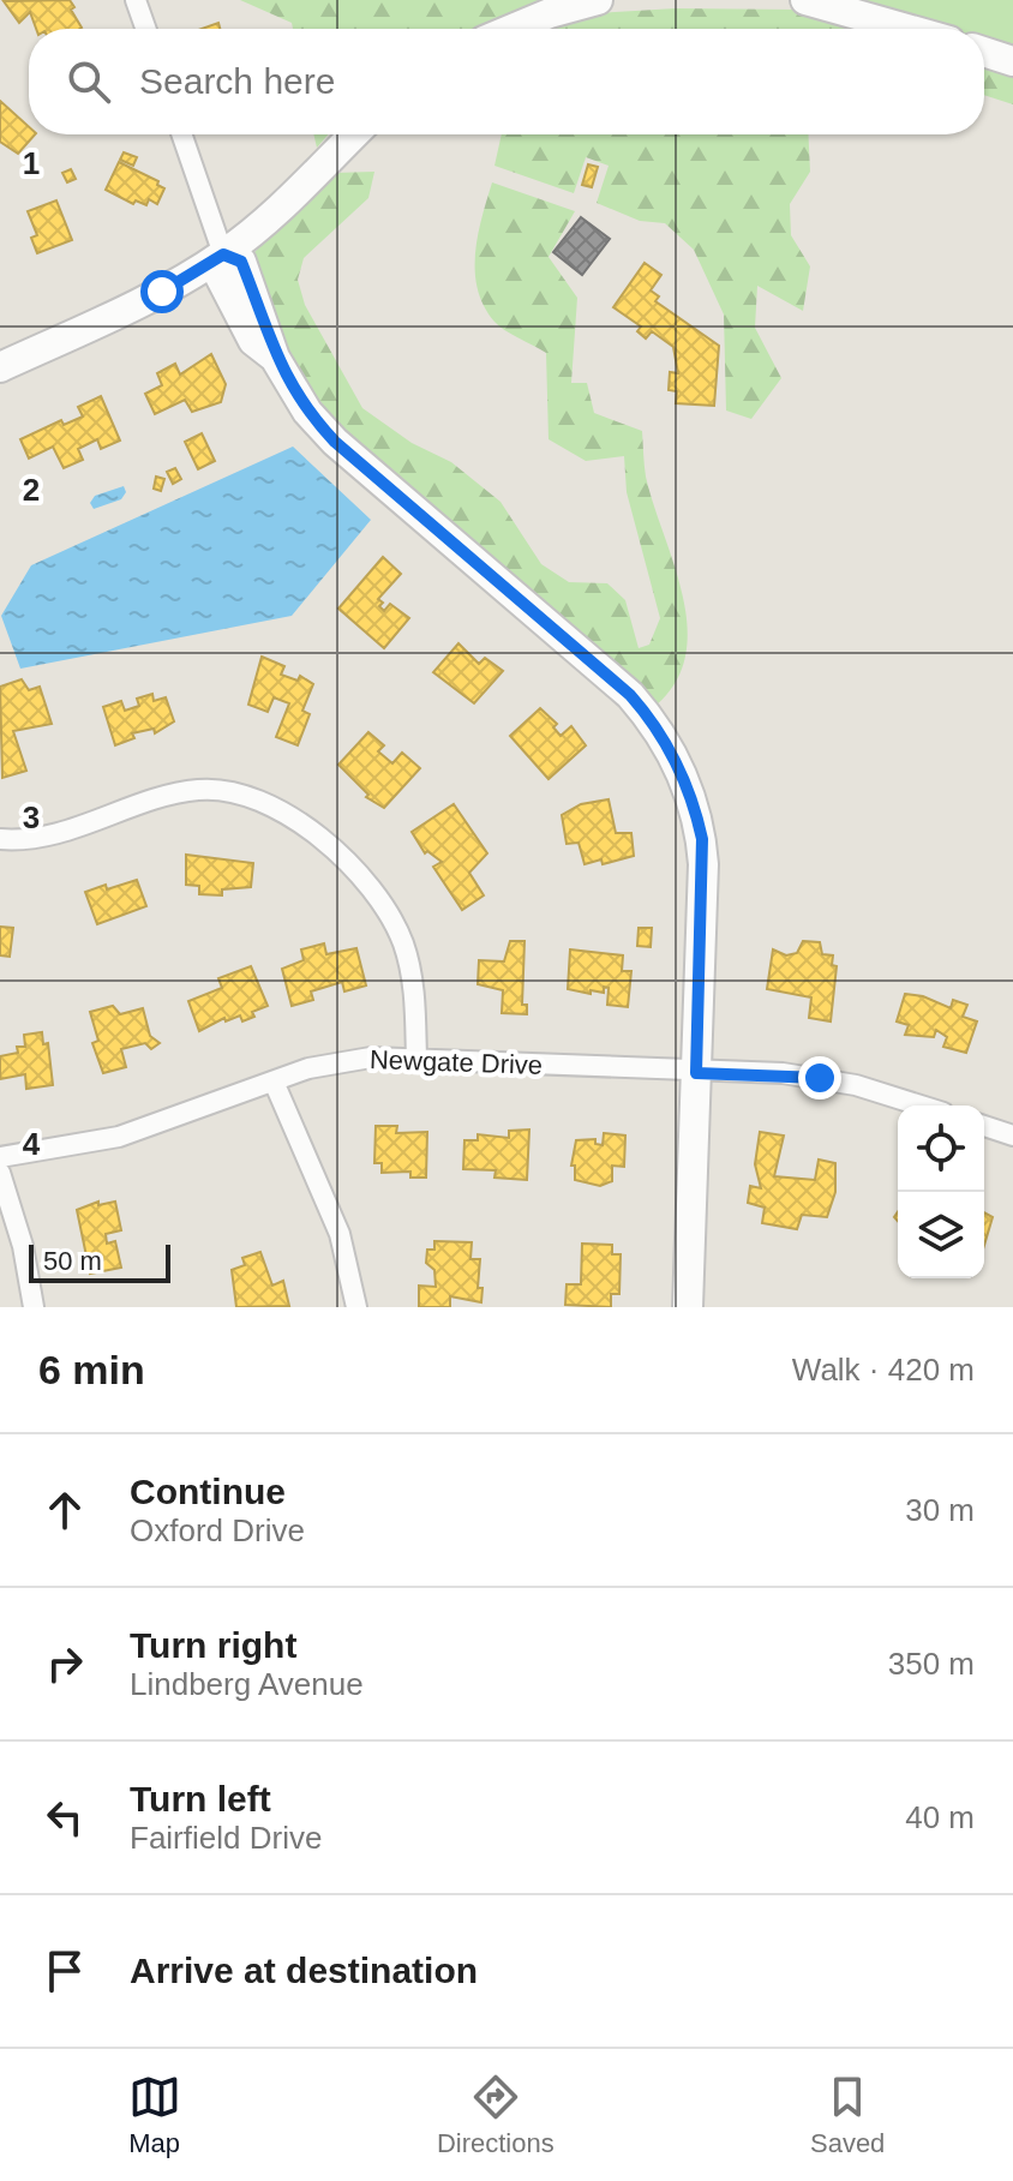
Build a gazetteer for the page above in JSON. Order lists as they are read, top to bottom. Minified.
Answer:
{"streets":{"street":["Newgate Drive"]},"scale_bar":"50 m","page":{"search":"Search here","scale":"50 m","heading":["6 min","Walk · 420 m"],"list":[["Continue","Oxford Drive","30 m"],["Turn right","Lindberg Avenue","350 m"],["Turn left","Fairfield Drive","40 m"],"Arrive at destination"],"nav":["Map","Directions","Saved"]},"grid":{"rows":["1","2","3","4"]}}
